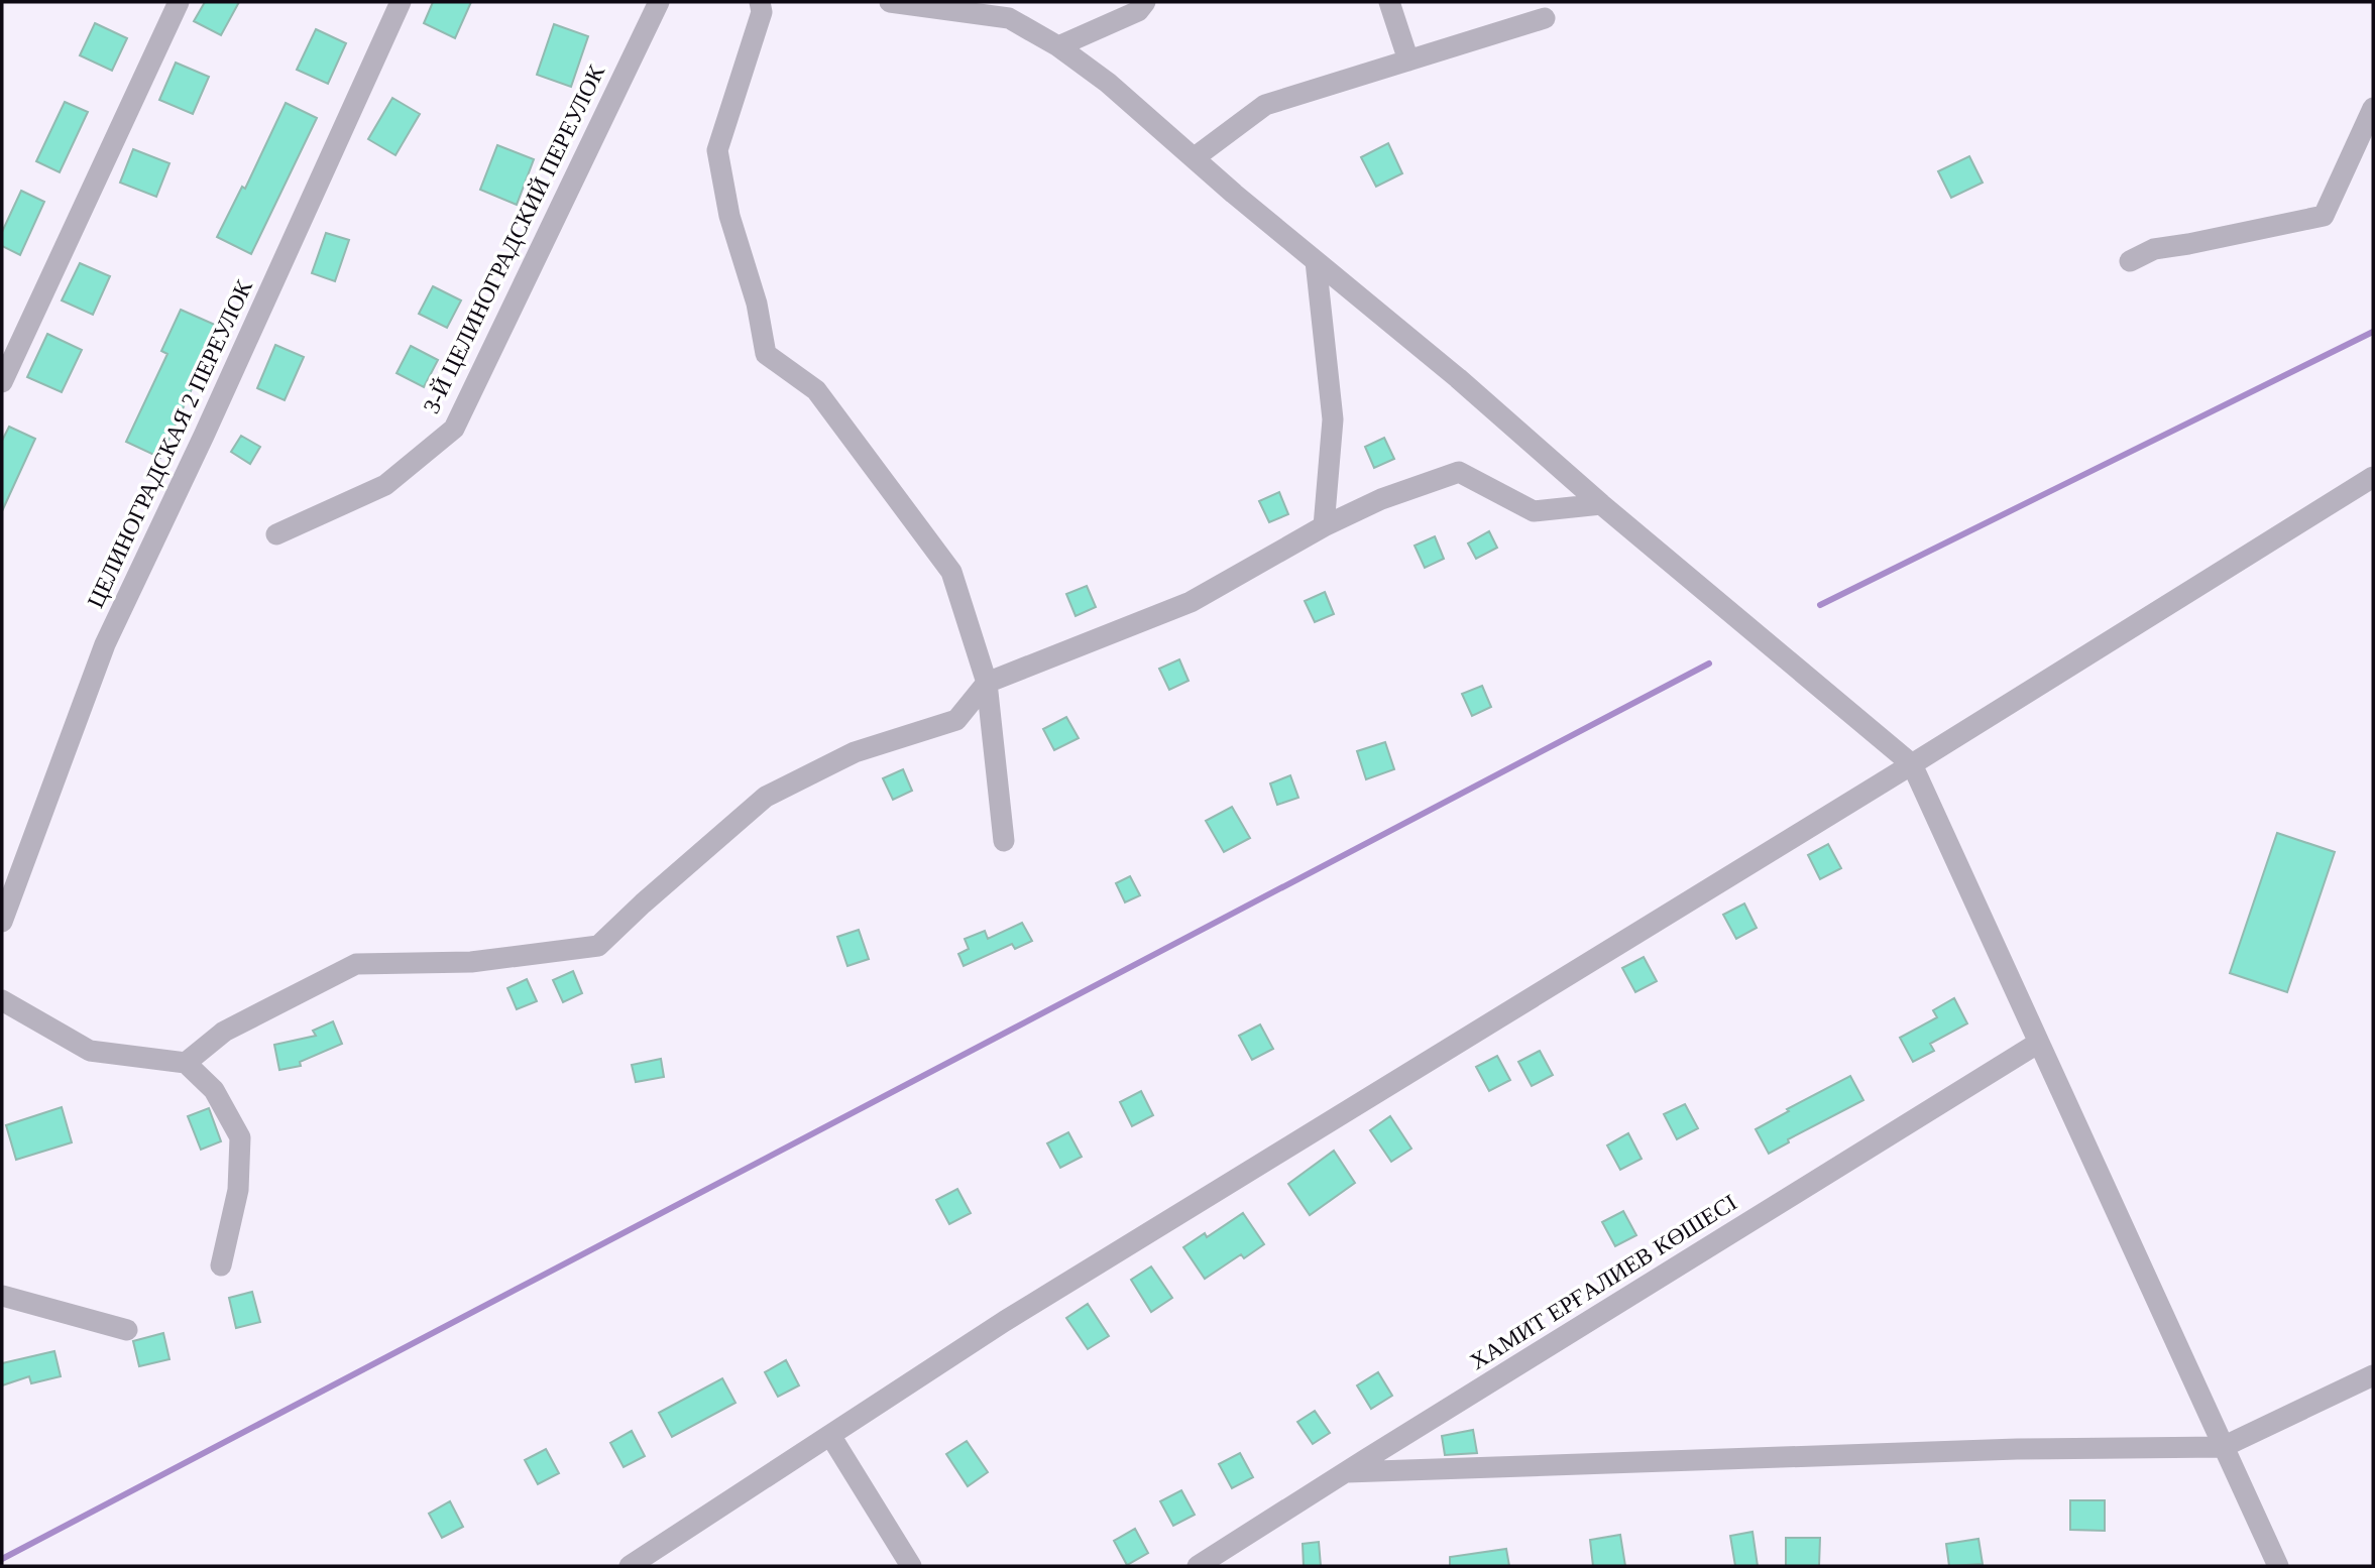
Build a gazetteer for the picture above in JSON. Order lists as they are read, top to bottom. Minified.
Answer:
{"streets":{"street":["3-Й ЦЕЛИНОГРАДСКИЙ ПЕРЕУЛОК","ЦЕЛИНОГРАДСКАЯ 2 ПЕРЕУЛОК","ХАМИТ ЕРҒАЛИЕВ КӨШЕСІ"]}}
